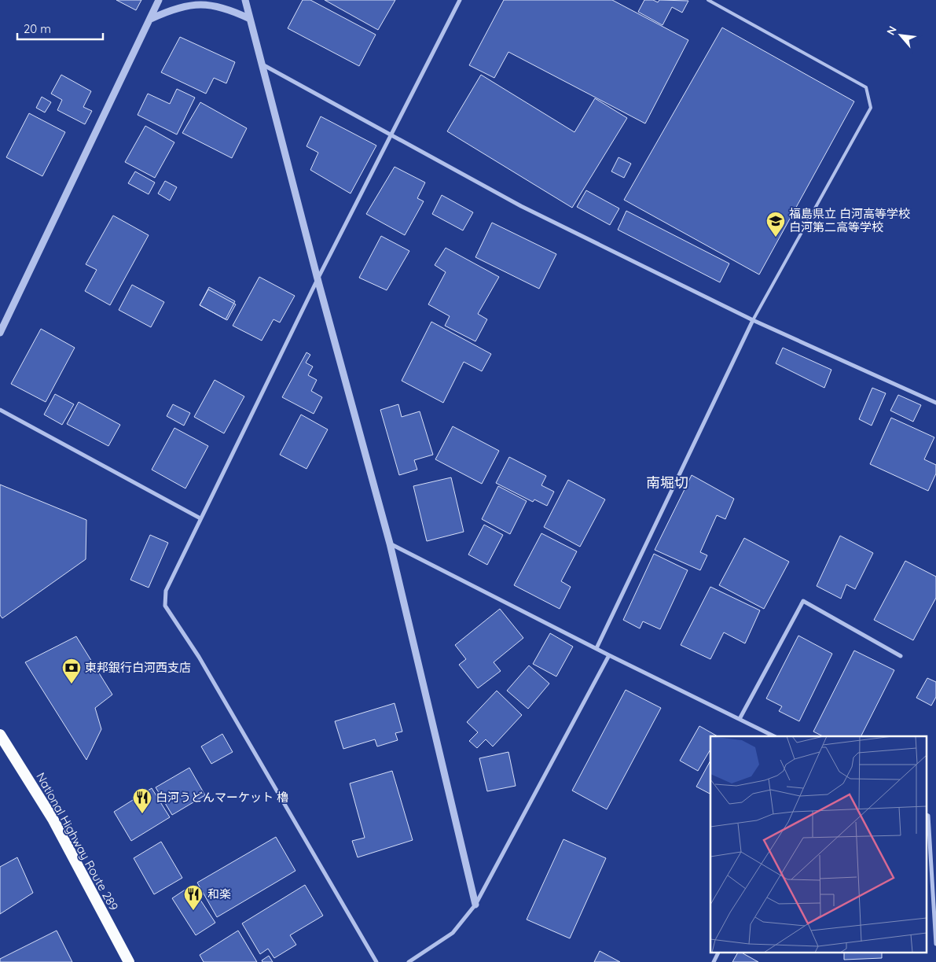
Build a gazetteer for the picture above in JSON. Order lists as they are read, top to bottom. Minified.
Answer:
{"streets":{"highway":["National Highway Route 289"]},"districts":["南堀切"],"places":{"school or university":["福島県立 白河高等学校 白河第二高等学校"],"bank":["東邦銀行白河西支店"],"restaurant":["白河うどんマーケット 櫓","和楽"]},"scale_bar":"20 m","north":"top left"}
